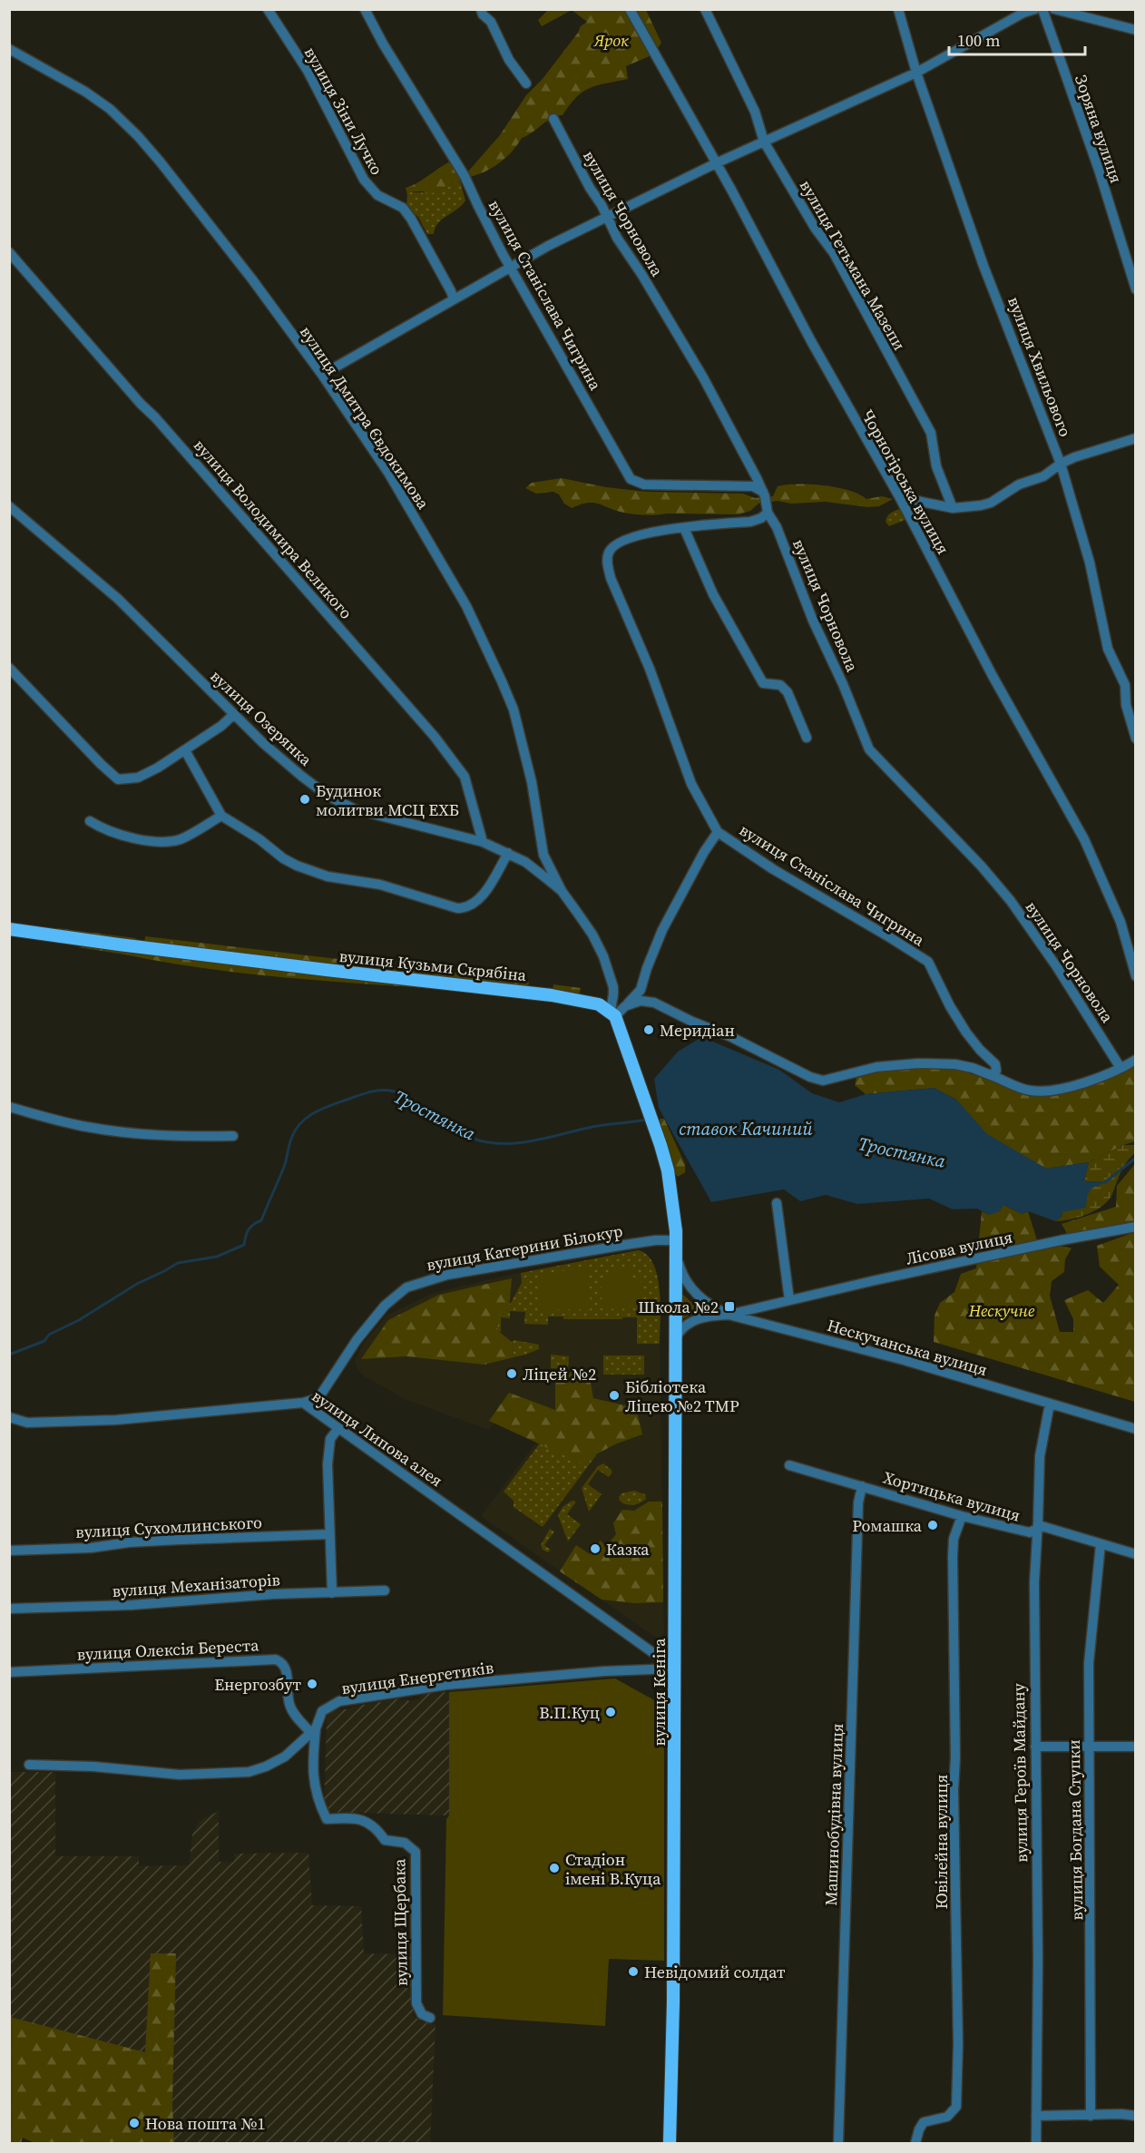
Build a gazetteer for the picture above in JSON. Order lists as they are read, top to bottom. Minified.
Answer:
{"streets":{"main road":["вулиця Кузьми Скрябіна","вулиця Кеніга"],"street":["вулиця Зіни Лучко","Зоряна вулиця","вулиця Чорновола","вулиця Гетьмана Мазепи","вулиця Станіслава Чигрина","вулиця Хвильового","вулиця Дмитра Євдокимова","Чорногірська вулиця","вулиця Володимира Великого","вулиця Озерянка","вулиця Катерини Білокур","Лісова вулиця","Нескучанська вулиця","вулиця Липова алея","Хортицька вулиця","вулиця Сухомлинського","вулиця Механізаторів","вулиця Олексія Береста","вулиця Енергетиків","вулиця Героїв Майдану","Машинобудівна вулиця","вулиця Богдана Ступки","Ювілейна вулиця","вулиця Щербака"]},"crossings":[["вулиця Чорновола","вулиця Станіслава Чигрина"],["вулиця Дмитра Євдокимова","вулиця Озерянка"],["вулиця Володимира Великого","вулиця Озерянка"],["вулиця Озерянка","вулиця Кузьми Скрябіна"],["вулиця Катерини Білокур","вулиця Липова алея"],["вулиця Катерини Білокур","вулиця Кеніга"],["Лісова вулиця","Нескучанська вулиця"],["Нескучанська вулиця","вулиця Кеніга"],["Нескучанська вулиця","вулиця Героїв Майдану"],["вулиця Липова алея","вулиця Енергетиків"],["вулиця Липова алея","вулиця Кеніга"],["Хортицька вулиця","вулиця Героїв Майдану"],["Хортицька вулиця","Машинобудівна вулиця"],["Хортицька вулиця","вулиця Богдана Ступки"],["Хортицька вулиця","Ювілейна вулиця"],["вулиця Олексія Береста","вулиця Енергетиків"],["вулиця Олексія Береста","вулиця Щербака"],["вулиця Енергетиків","вулиця Кеніга"],["вулиця Енергетиків","вулиця Щербака"]],"water":["Тростянка","ставок Качиний"],"parks":["Ярок","Нескучне"],"places":{"other":["Будинок молитви МСЦ ЕХБ","Меридіан","Ліцей №2","Бібліотека Ліцею №2 ТМР","Ромашка","Казка","Енергозбут","В.П.Куц","Стадіон імені В.Куца","Невідомий солдат","Нова пошта №1"],"transit":["Школа №2"]},"scale_bar":"100 m"}
